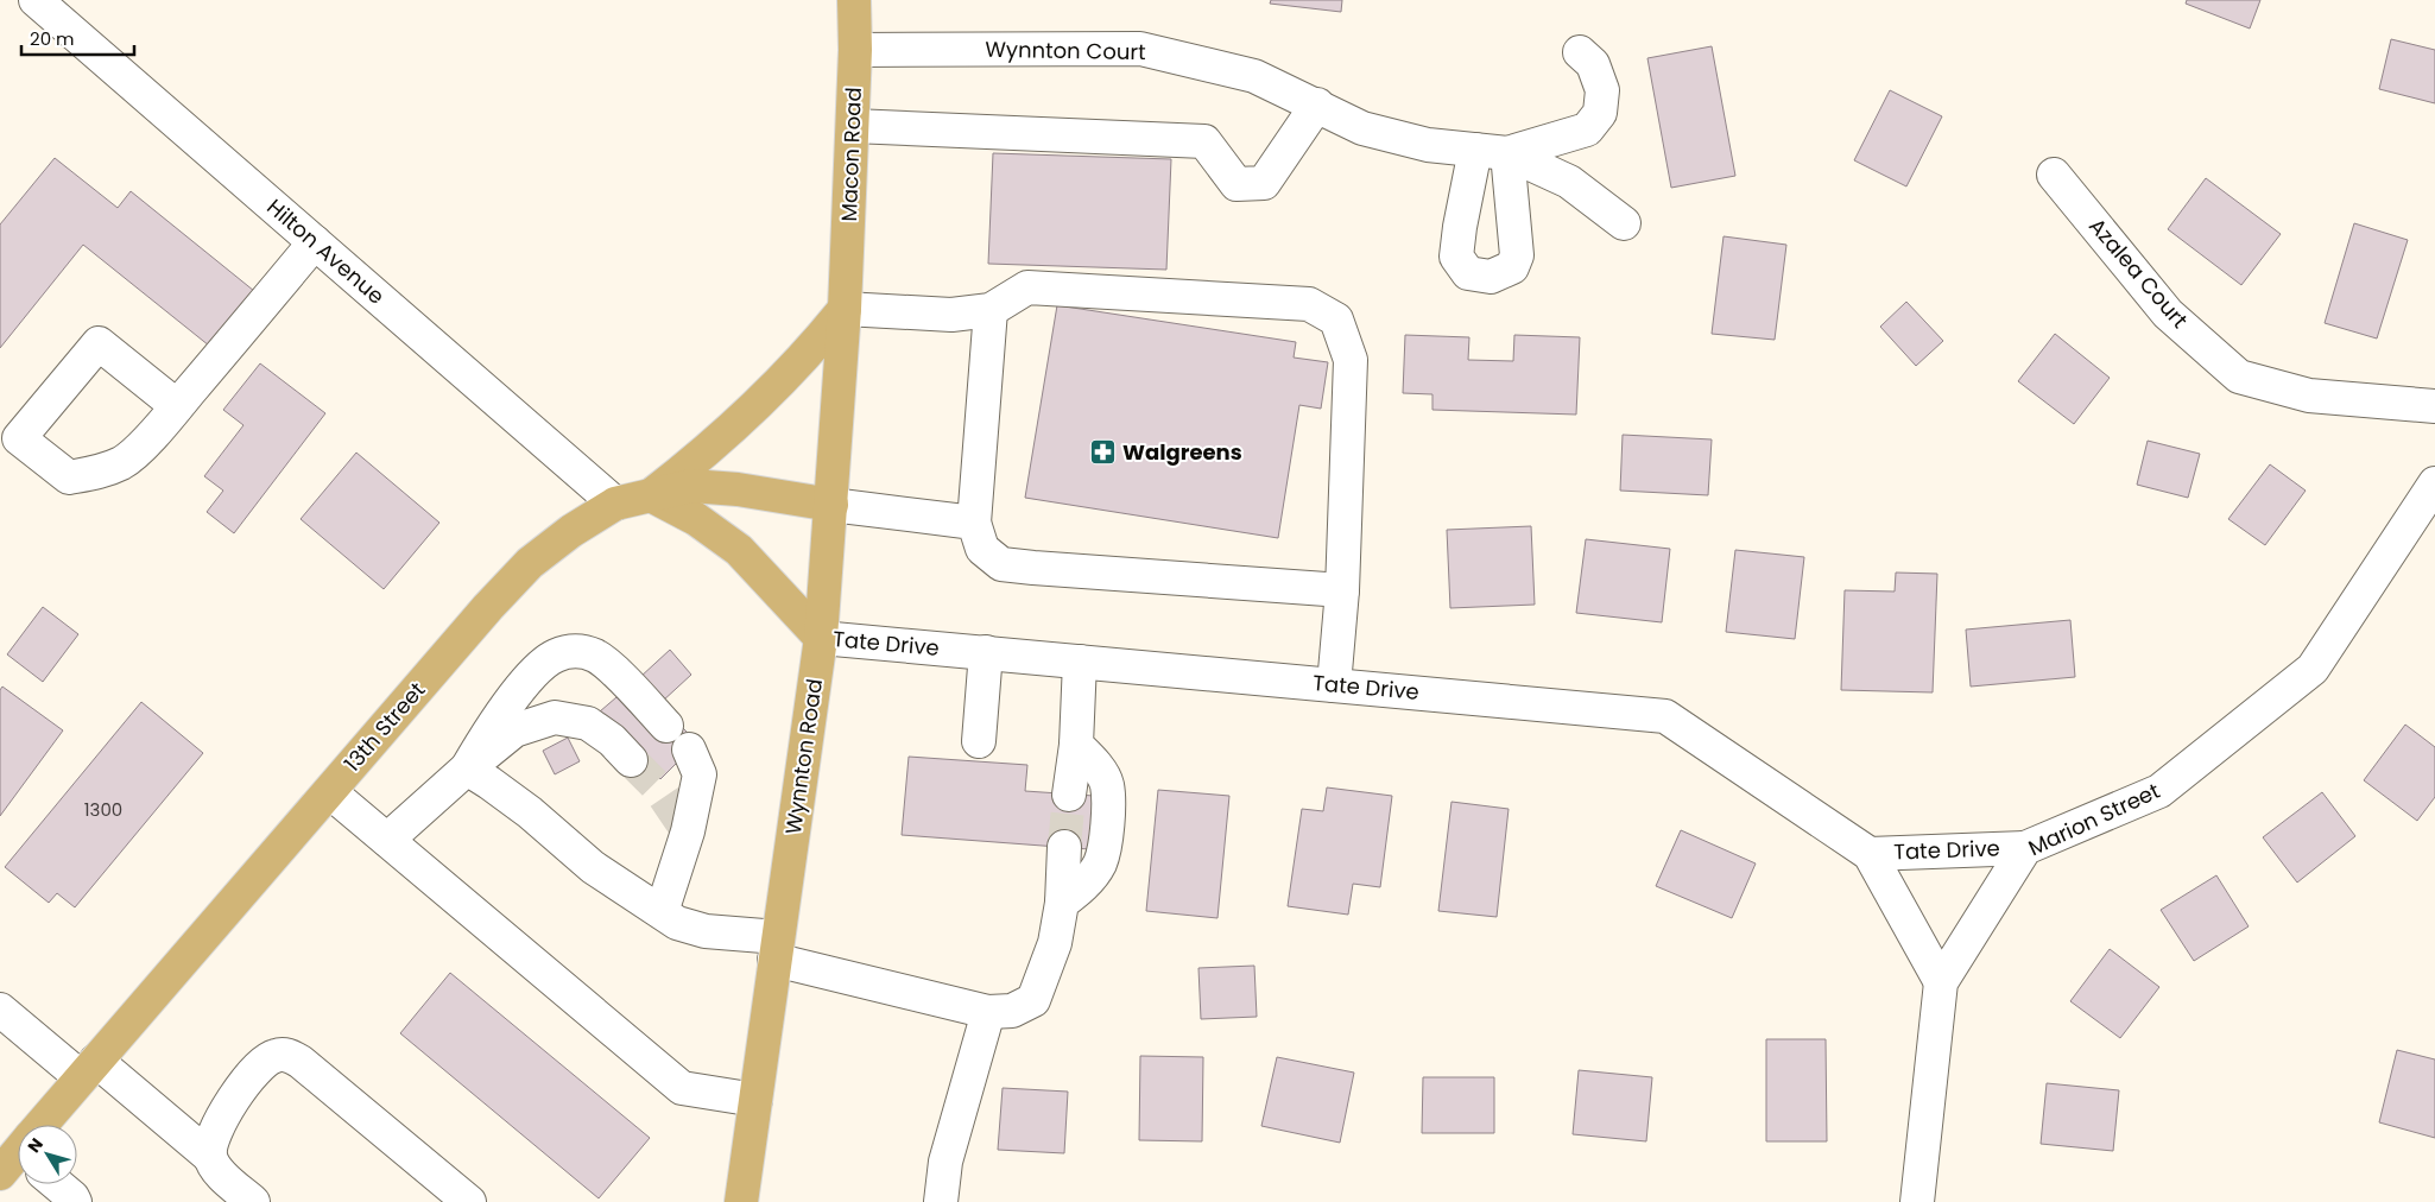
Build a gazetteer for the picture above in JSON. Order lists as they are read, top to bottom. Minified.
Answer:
{"streets":{"main road":["Macon Road","13th Street","Wynnton Road"],"street":["Wynnton Court","Hilton Avenue","Azalea Court","Tate Drive","Marion Street"]},"crossings":[["Wynnton Court","Macon Road"],["Macon Road","Wynnton Road"],["Hilton Avenue","13th Street"],["Tate Drive","Wynnton Road"],["Tate Drive","Marion Street"],["13th Street","Wynnton Road"]],"places":{"pharmacy":["Walgreens"]},"house_numbers":["1300"],"scale_bar":"20 m","north":"top left"}
